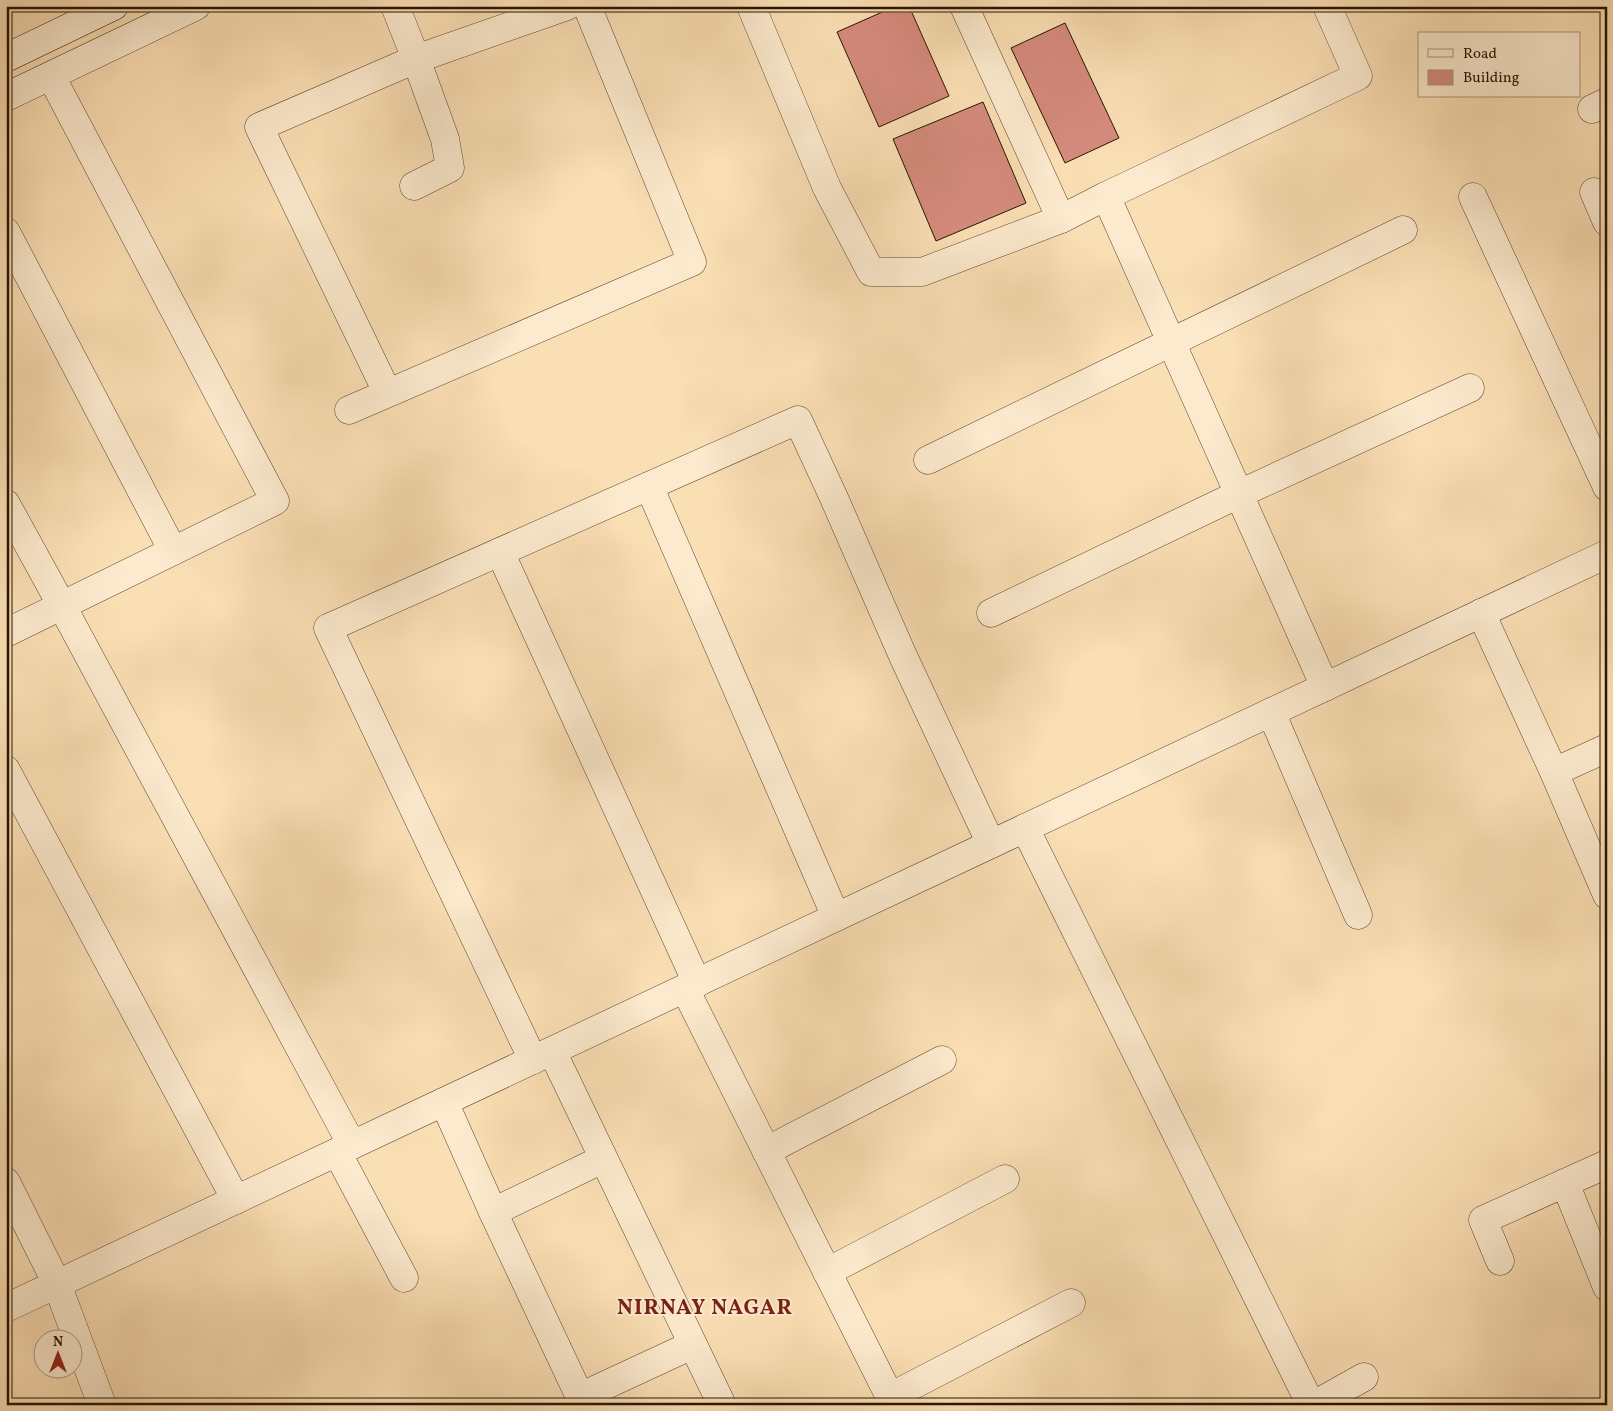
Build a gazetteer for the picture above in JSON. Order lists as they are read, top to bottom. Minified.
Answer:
{"districts":["NIRNAY NAGAR"],"legend":["Road","Building"],"north":"top"}
